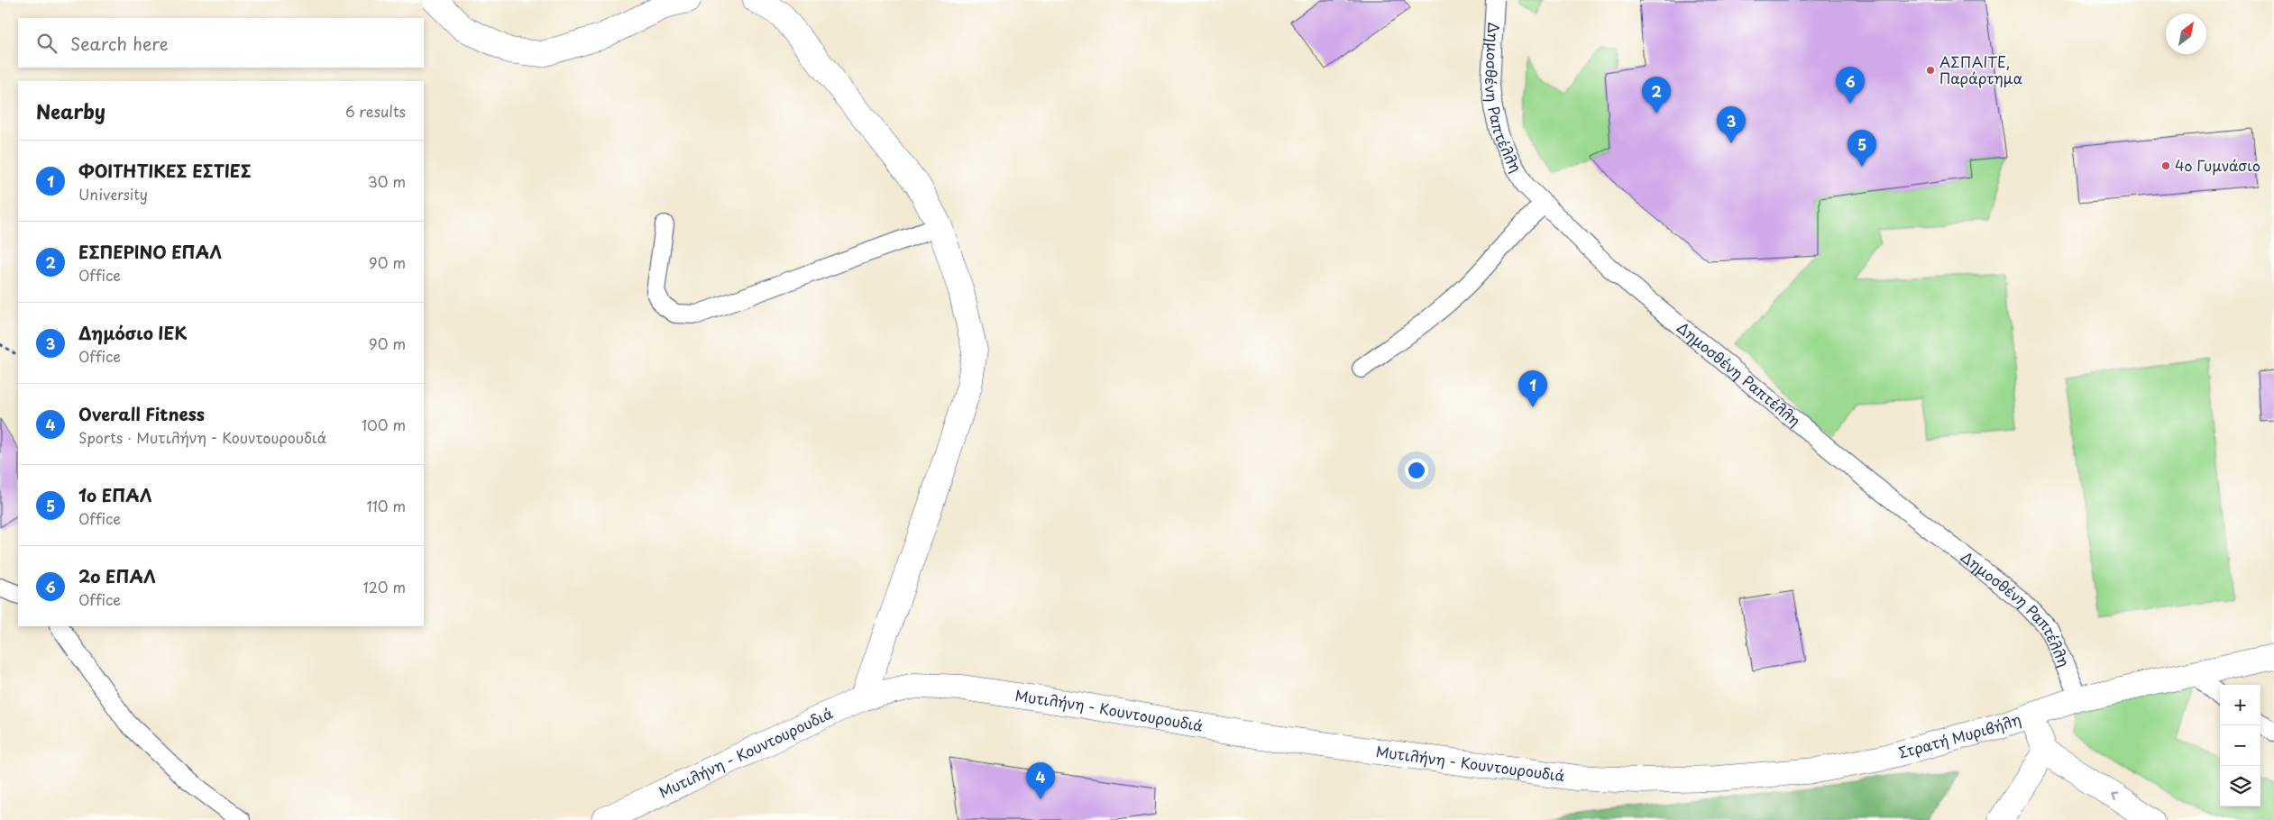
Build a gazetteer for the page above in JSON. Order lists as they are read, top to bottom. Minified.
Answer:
{"streets":{"main road":["Μυτιλήνη - Κουντουρουδιά","Στρατή Μυριβήλη"],"lane":["Δημοσθένη Ραπτέλλη"]},"crossings":[["Δημοσθένη Ραπτέλλη","Στρατή Μυριβήλη"],["Μυτιλήνη - Κουντουρουδιά","Στρατή Μυριβήλη"]],"places":["ΑΣΠΑΙΤΕ, Παράρτημα","4ο Γυμνάσιο"],"north":"top right","page":{"search":"Search here","pins":["6","2","3","5","1","4"],"heading":["Nearby","6 results"],"list":[{"mark":"1","name":"ΦΟΙΤΗΤΙΚΕΣ ΕΣΤΙΕΣ","note":"University","value":"30 m"},{"mark":"2","name":"ΕΣΠΕΡΙΝΟ ΕΠΑΛ","note":"Office","value":"90 m"},{"mark":"3","name":"Δημόσιο ΙΕΚ","note":"Office","value":"90 m"},{"mark":"4","name":"Overall Fitness","note":"Sports · Μυτιλήνη - Κουντουρουδιά","value":"100 m"},{"mark":"5","name":"1ο ΕΠΑΛ","note":"Office","value":"110 m"},{"mark":"6","name":"2ο ΕΠΑΛ","note":"Office","value":"120 m"}],"map_buttons":["+","−"]}}
